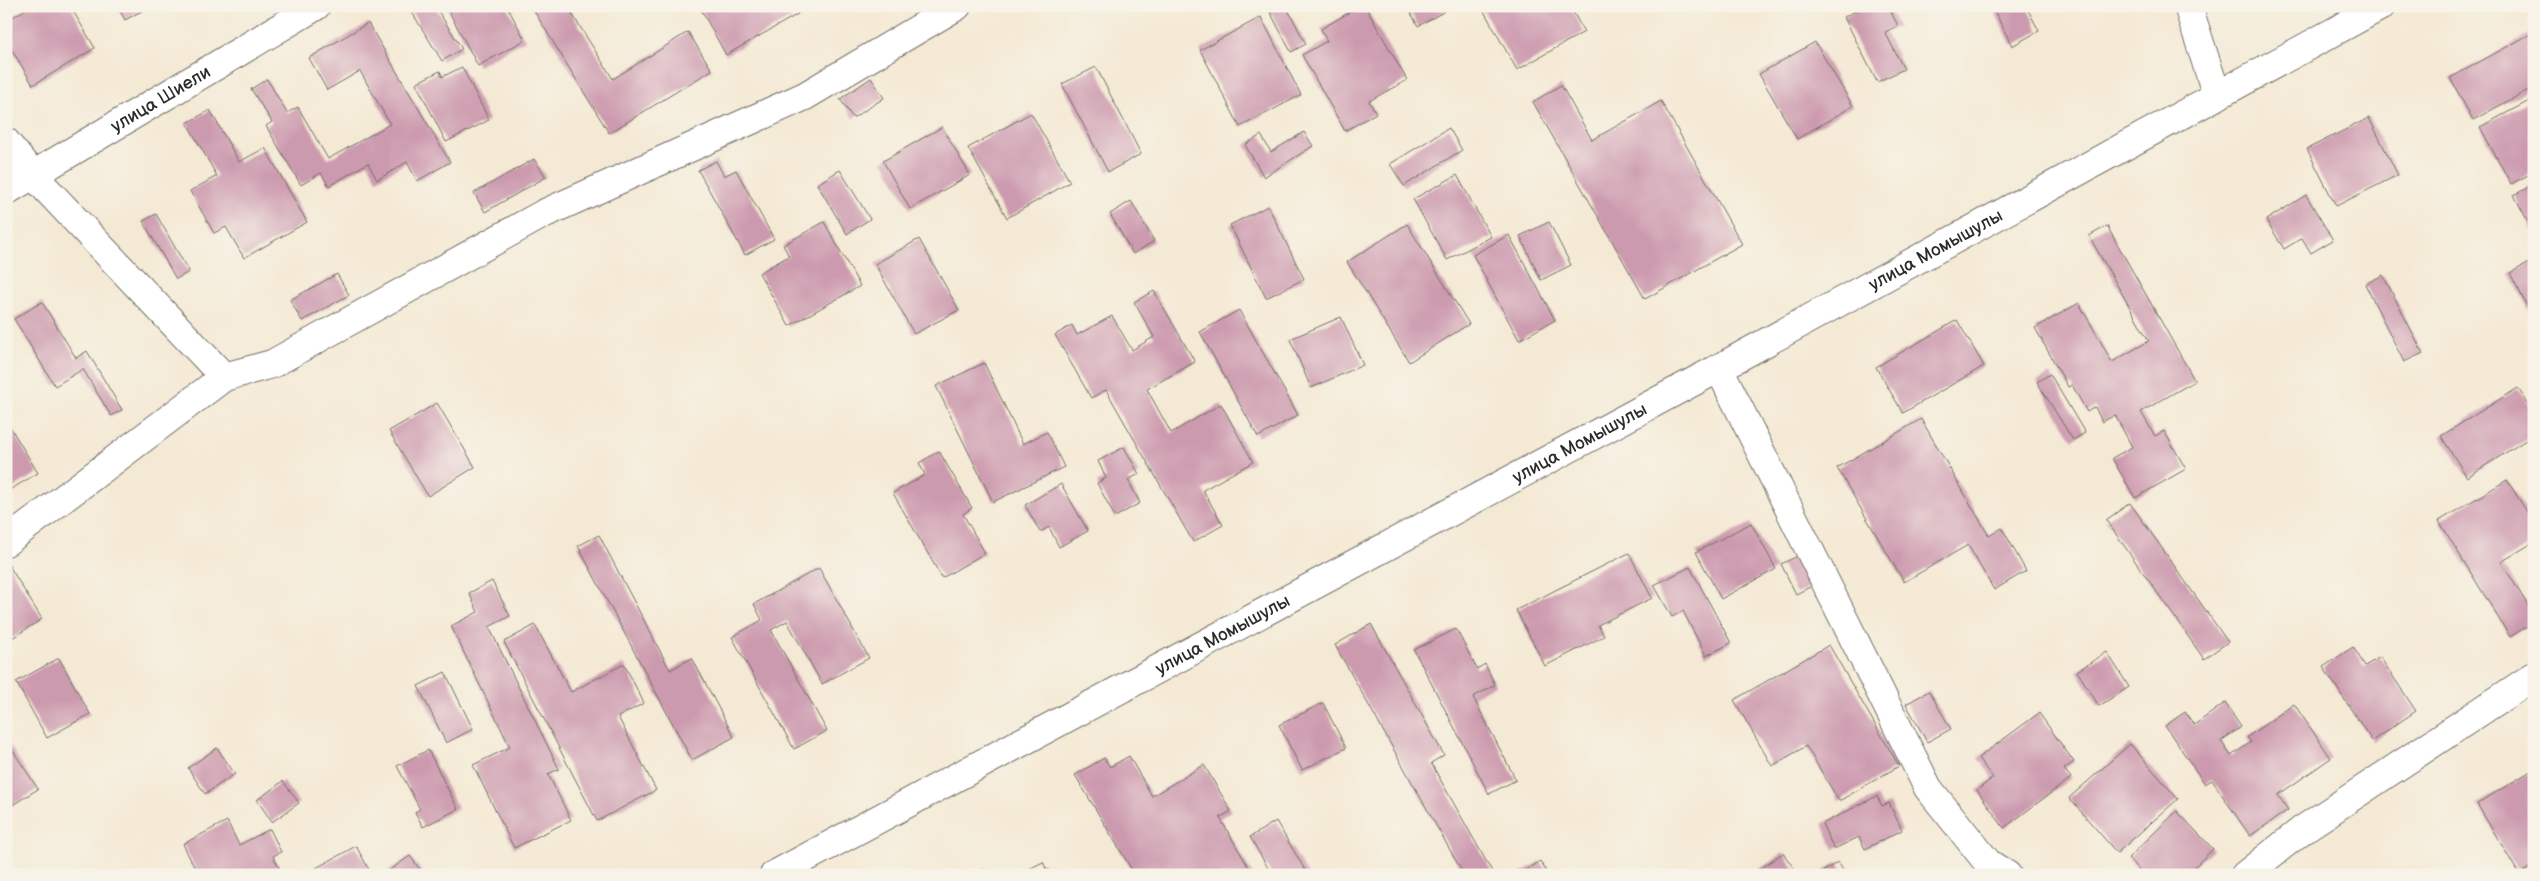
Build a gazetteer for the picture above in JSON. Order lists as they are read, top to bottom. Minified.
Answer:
{"streets":{"street":["улица Шиели","улица Момышулы"]}}
